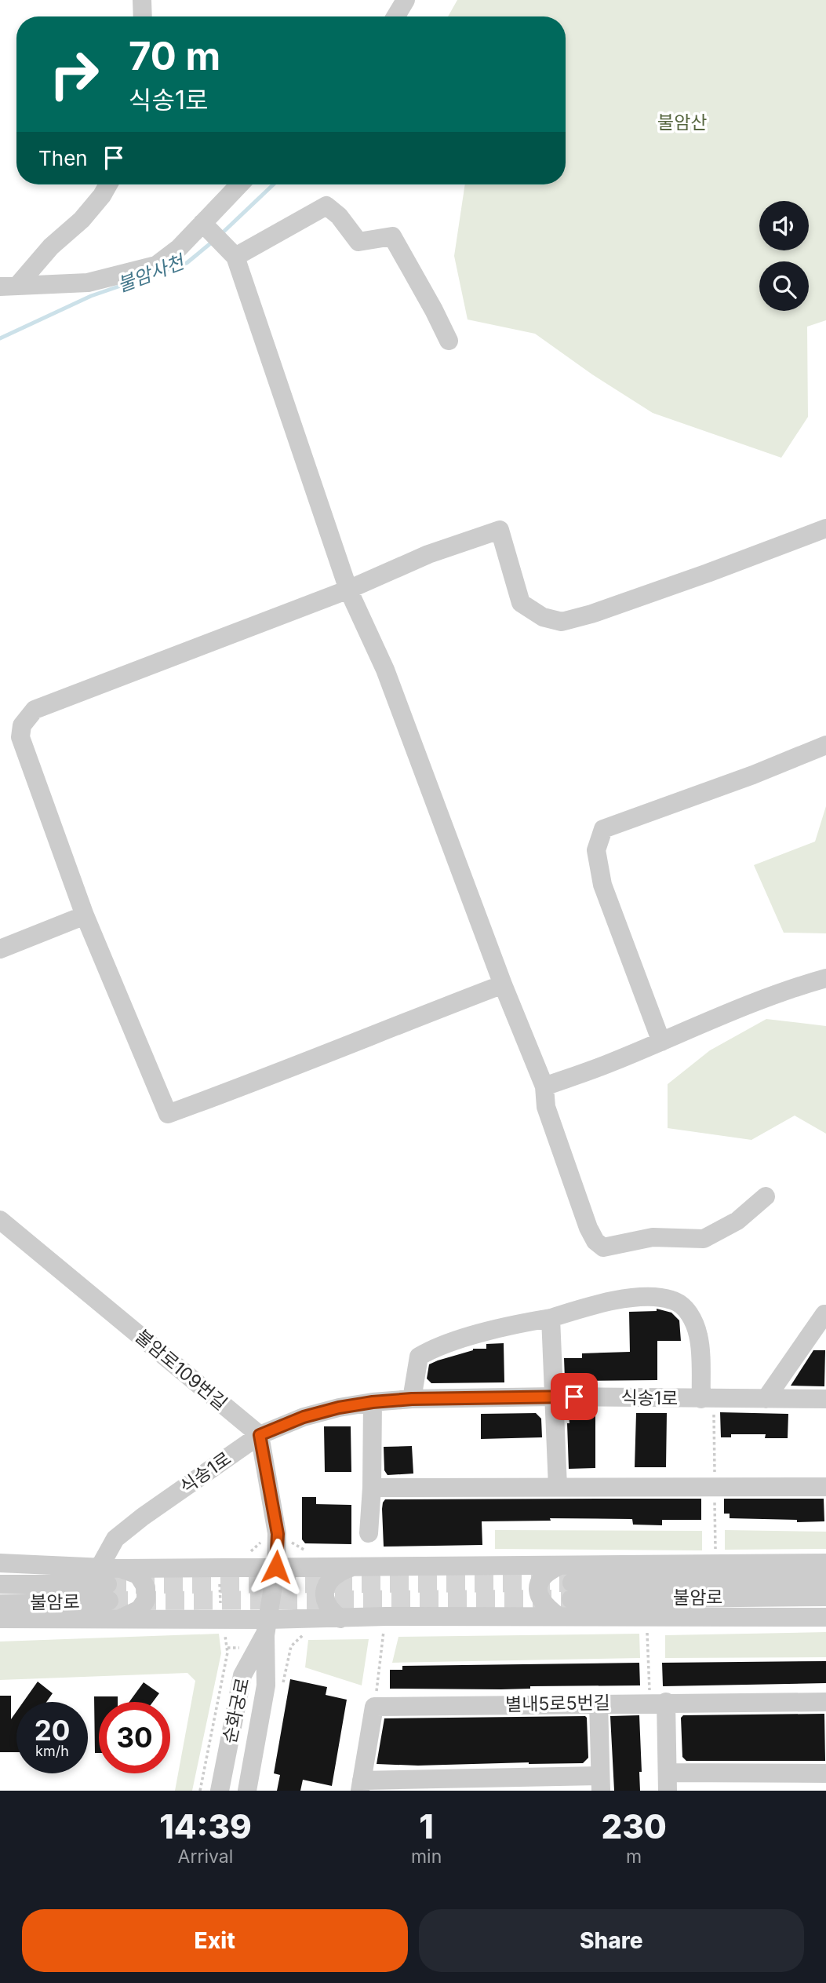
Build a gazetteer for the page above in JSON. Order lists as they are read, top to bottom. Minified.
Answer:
{"streets":{"street":["불암로109번길","식송1로","불암로","별내5로5번길","순화궁로"]},"crossings":[["불암로109번길","식송1로"],["식송1로","불암로"]],"water":["불암사천"],"parks":["불암산"],"page":{"turn":["70 m","식송1로"],"then":"Then","speed":"20 km/h","limit":"30","eta":["14:39","Arrival","1","min","230","m"],"buttons":["Exit","Share"]}}
